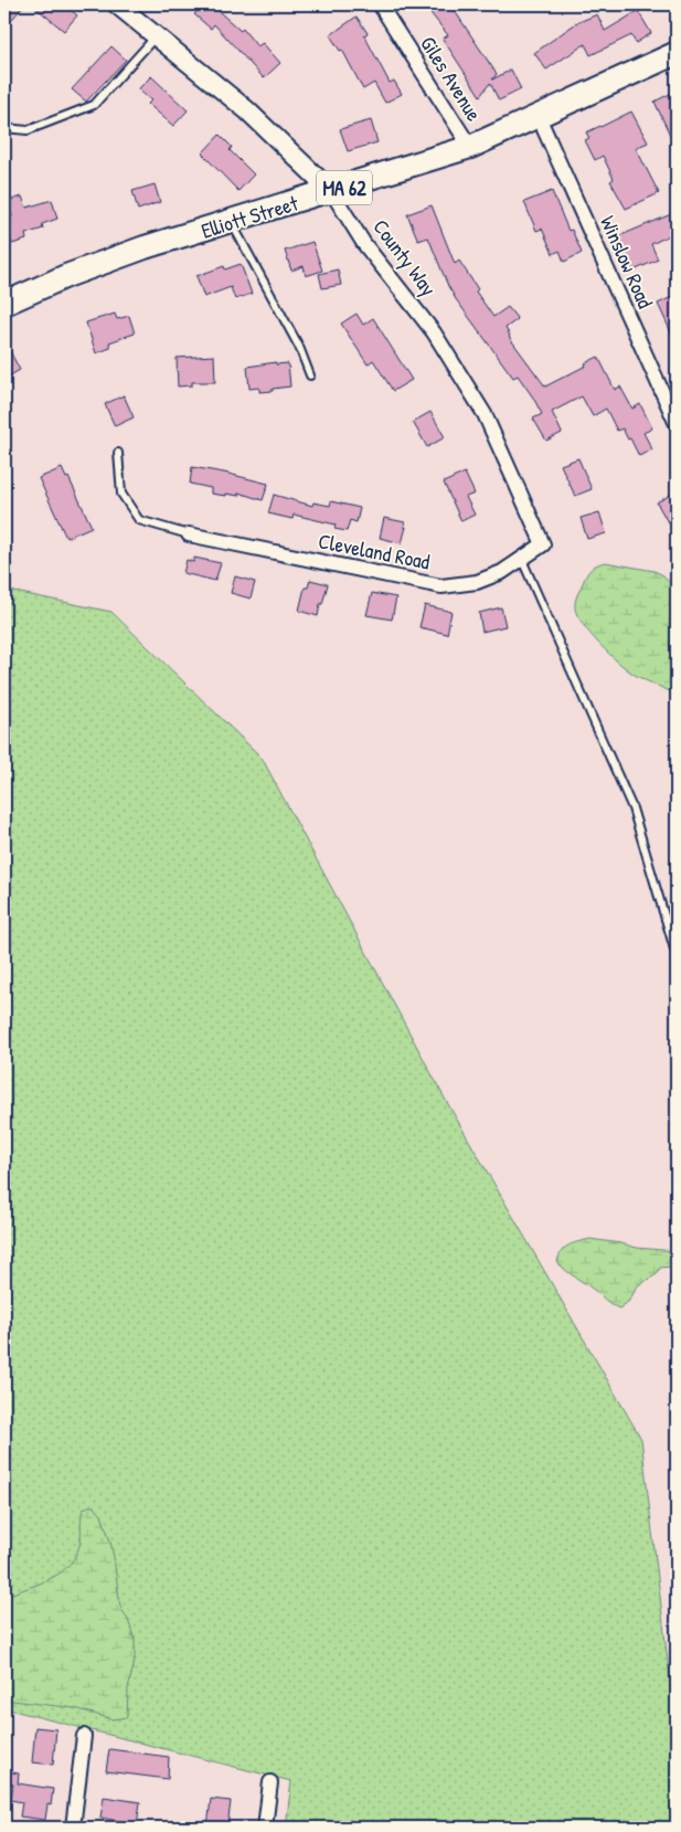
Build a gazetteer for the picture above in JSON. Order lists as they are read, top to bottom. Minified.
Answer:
{"streets":{"main road":["MA 62","Elliott Street"],"street":["Giles Avenue","County Way","Winslow Road","Cleveland Road"]},"crossings":[["Giles Avenue","Elliott Street"],["Elliott Street","County Way"],["Elliott Street","Winslow Road"],["County Way","Cleveland Road"]]}
